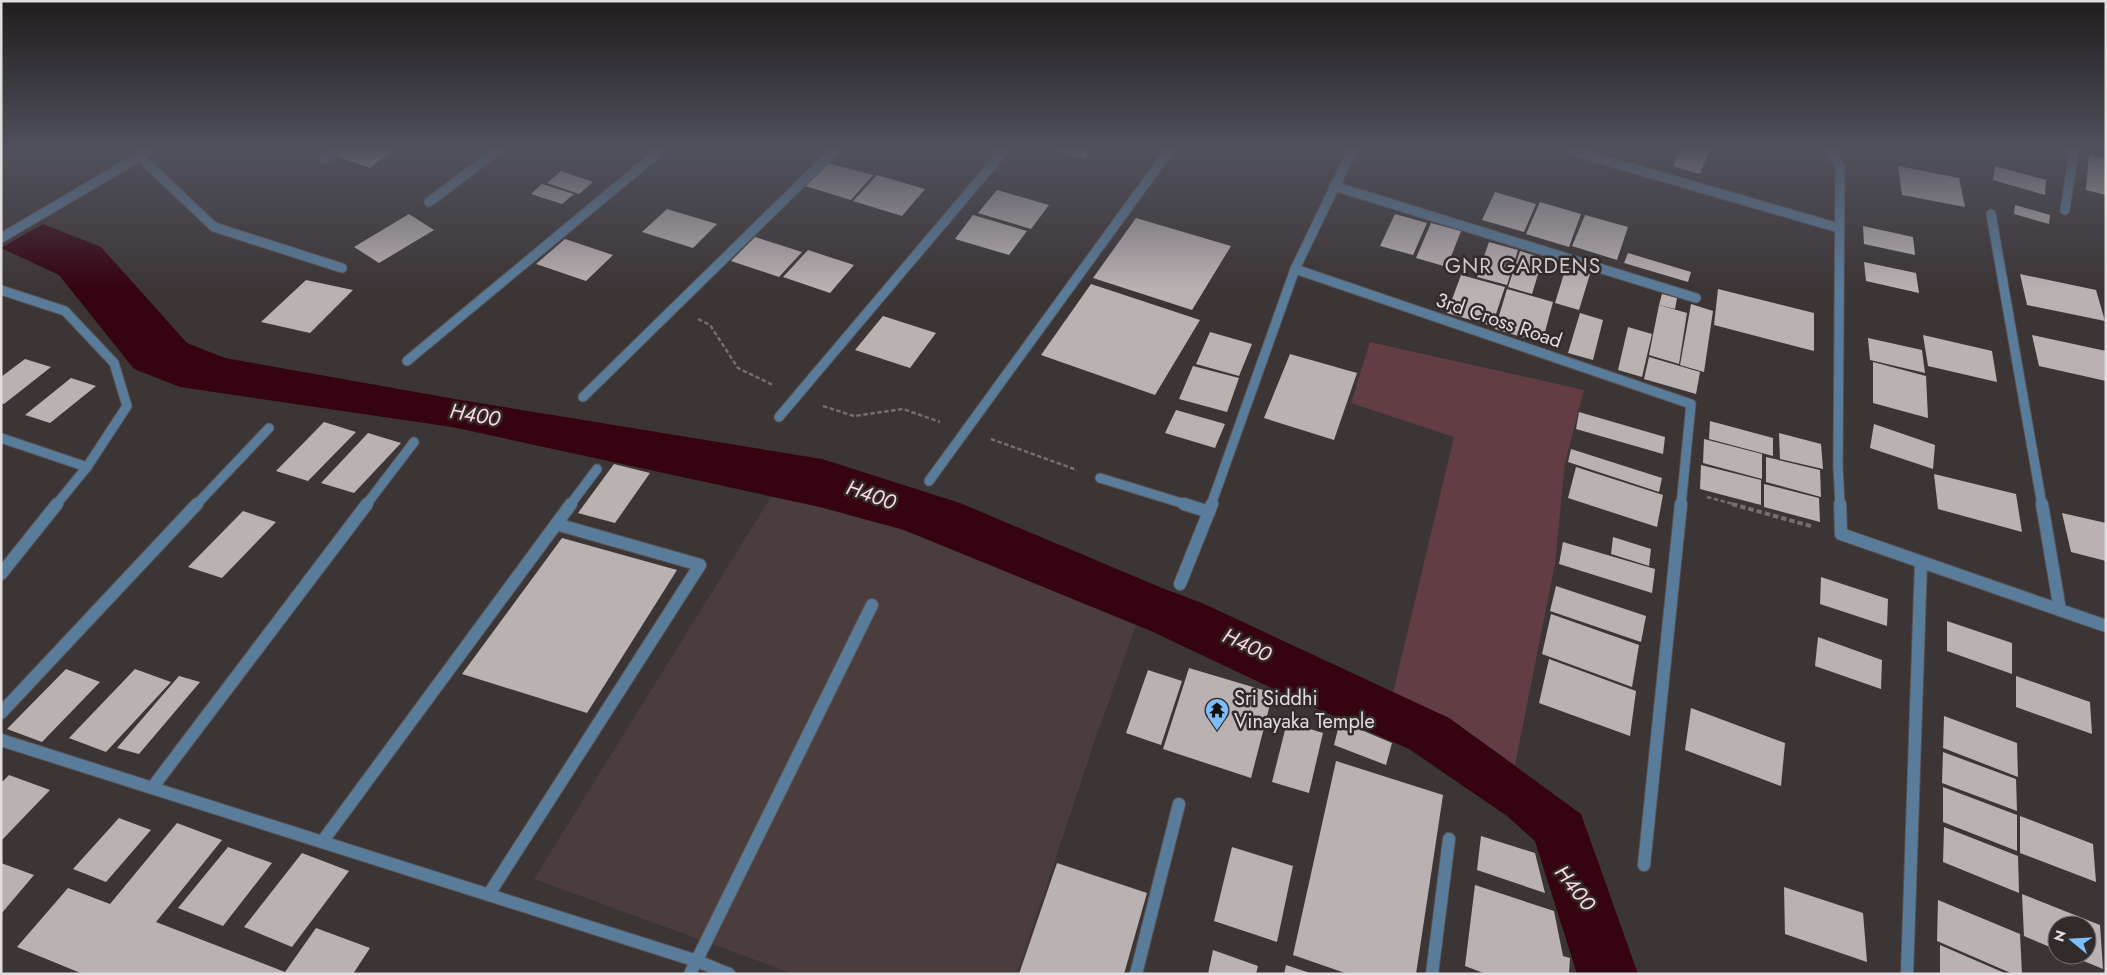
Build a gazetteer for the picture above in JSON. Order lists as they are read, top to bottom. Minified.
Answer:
{"streets":{"street":["3rd Cross Road"]},"districts":["GNR GARDENS"],"water":["H400"],"places":{"temple":["Sri Siddhi Vinayaka Temple"]},"north":"left"}
